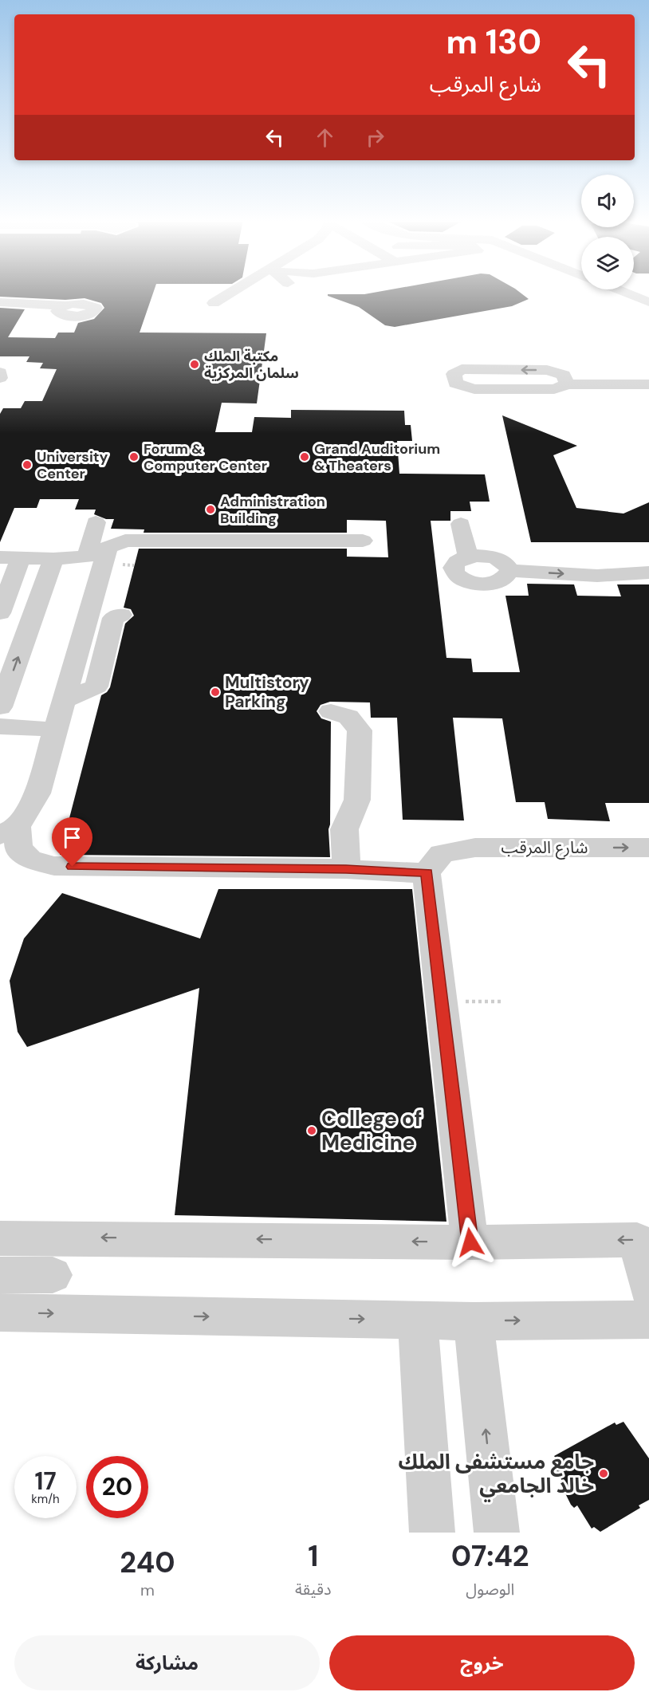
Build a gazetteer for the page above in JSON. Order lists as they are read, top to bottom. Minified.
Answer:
{"streets":{"street":["شارع المرقب"]},"places":["مكتبة الملك سلمان المركزية","Forum & Computer Center","Grand Auditorium & Theaters","University Center","Administration Building","Multistory Parking","College of Medicine","جامع مستشفى الملك خالد الجامعي"],"page":{"turn":["130 m","شارع المرقب"],"speed":"17 km/h","limit":"20","eta":["07:42","الوصول","1","دقيقة","240","m"],"buttons":["خروج","مشاركة"]}}
